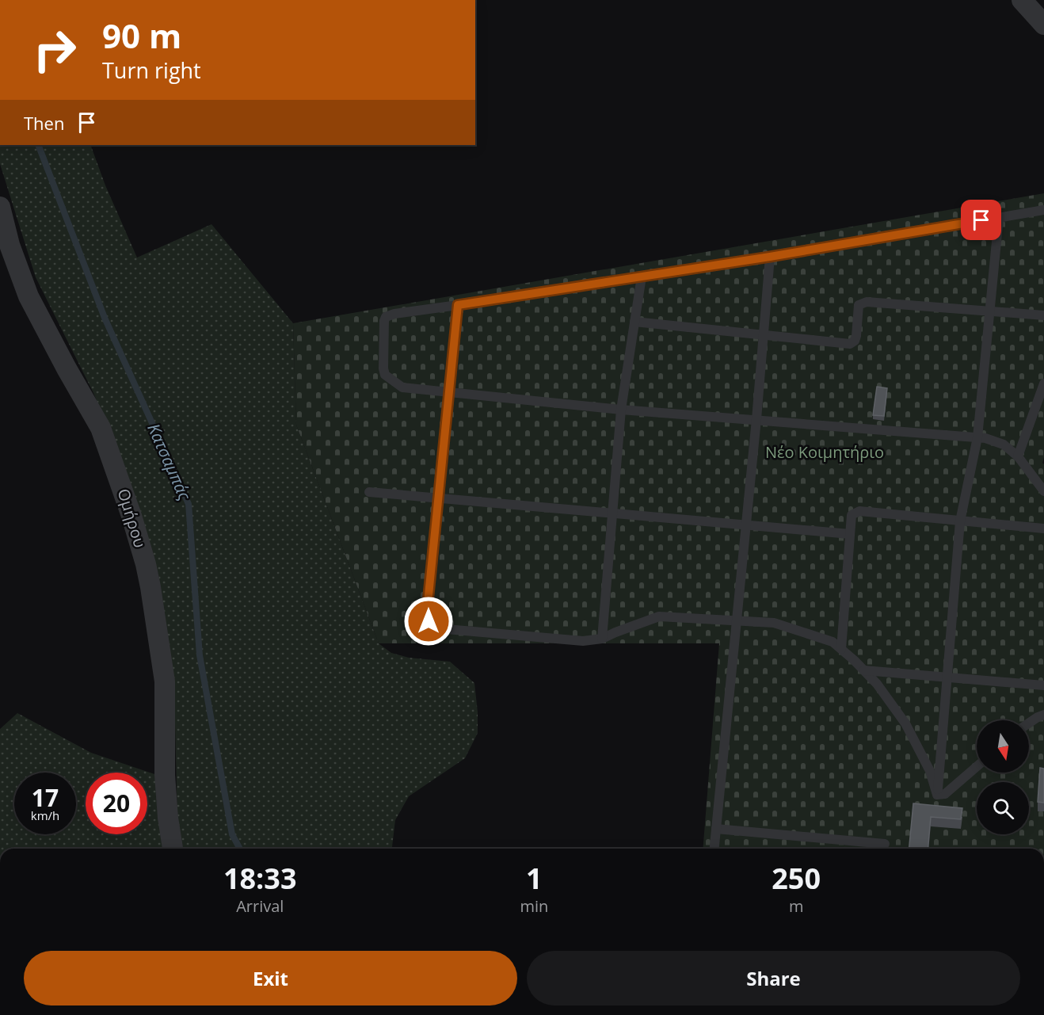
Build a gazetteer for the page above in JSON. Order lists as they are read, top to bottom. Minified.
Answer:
{"streets":{"street":["Ομήρου"]},"water":["Κατσαμπάς"],"parks":["Νέο Κοιμητήριο"],"north":"bottom","page":{"turn":["90 m","Turn right"],"then":"Then","speed":"17 km/h","limit":"20","eta":["18:33","Arrival","1","min","250","m"],"buttons":["Exit","Share"]}}
